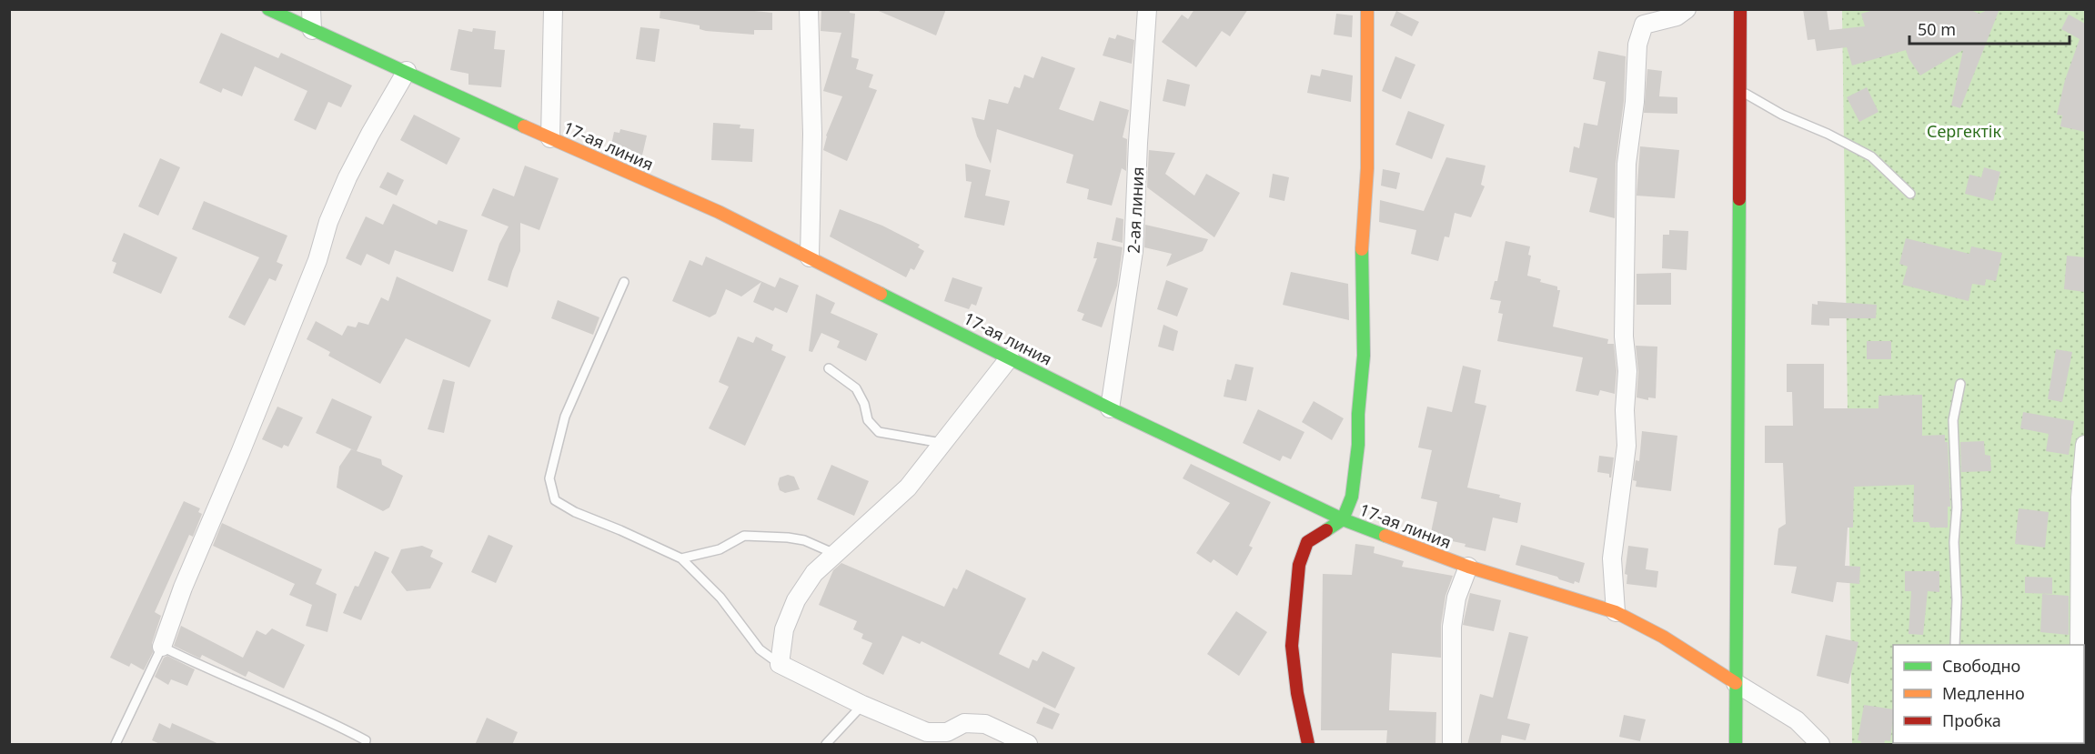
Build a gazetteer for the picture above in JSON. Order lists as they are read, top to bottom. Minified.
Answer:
{"streets":{"street":["17-ая линия","2-ая линия"]},"crossings":[["17-ая линия","2-ая линия"]],"parks":["Сергектік"],"legend":["Свободно","Медленно","Пробка"],"scale_bar":"50 m"}
